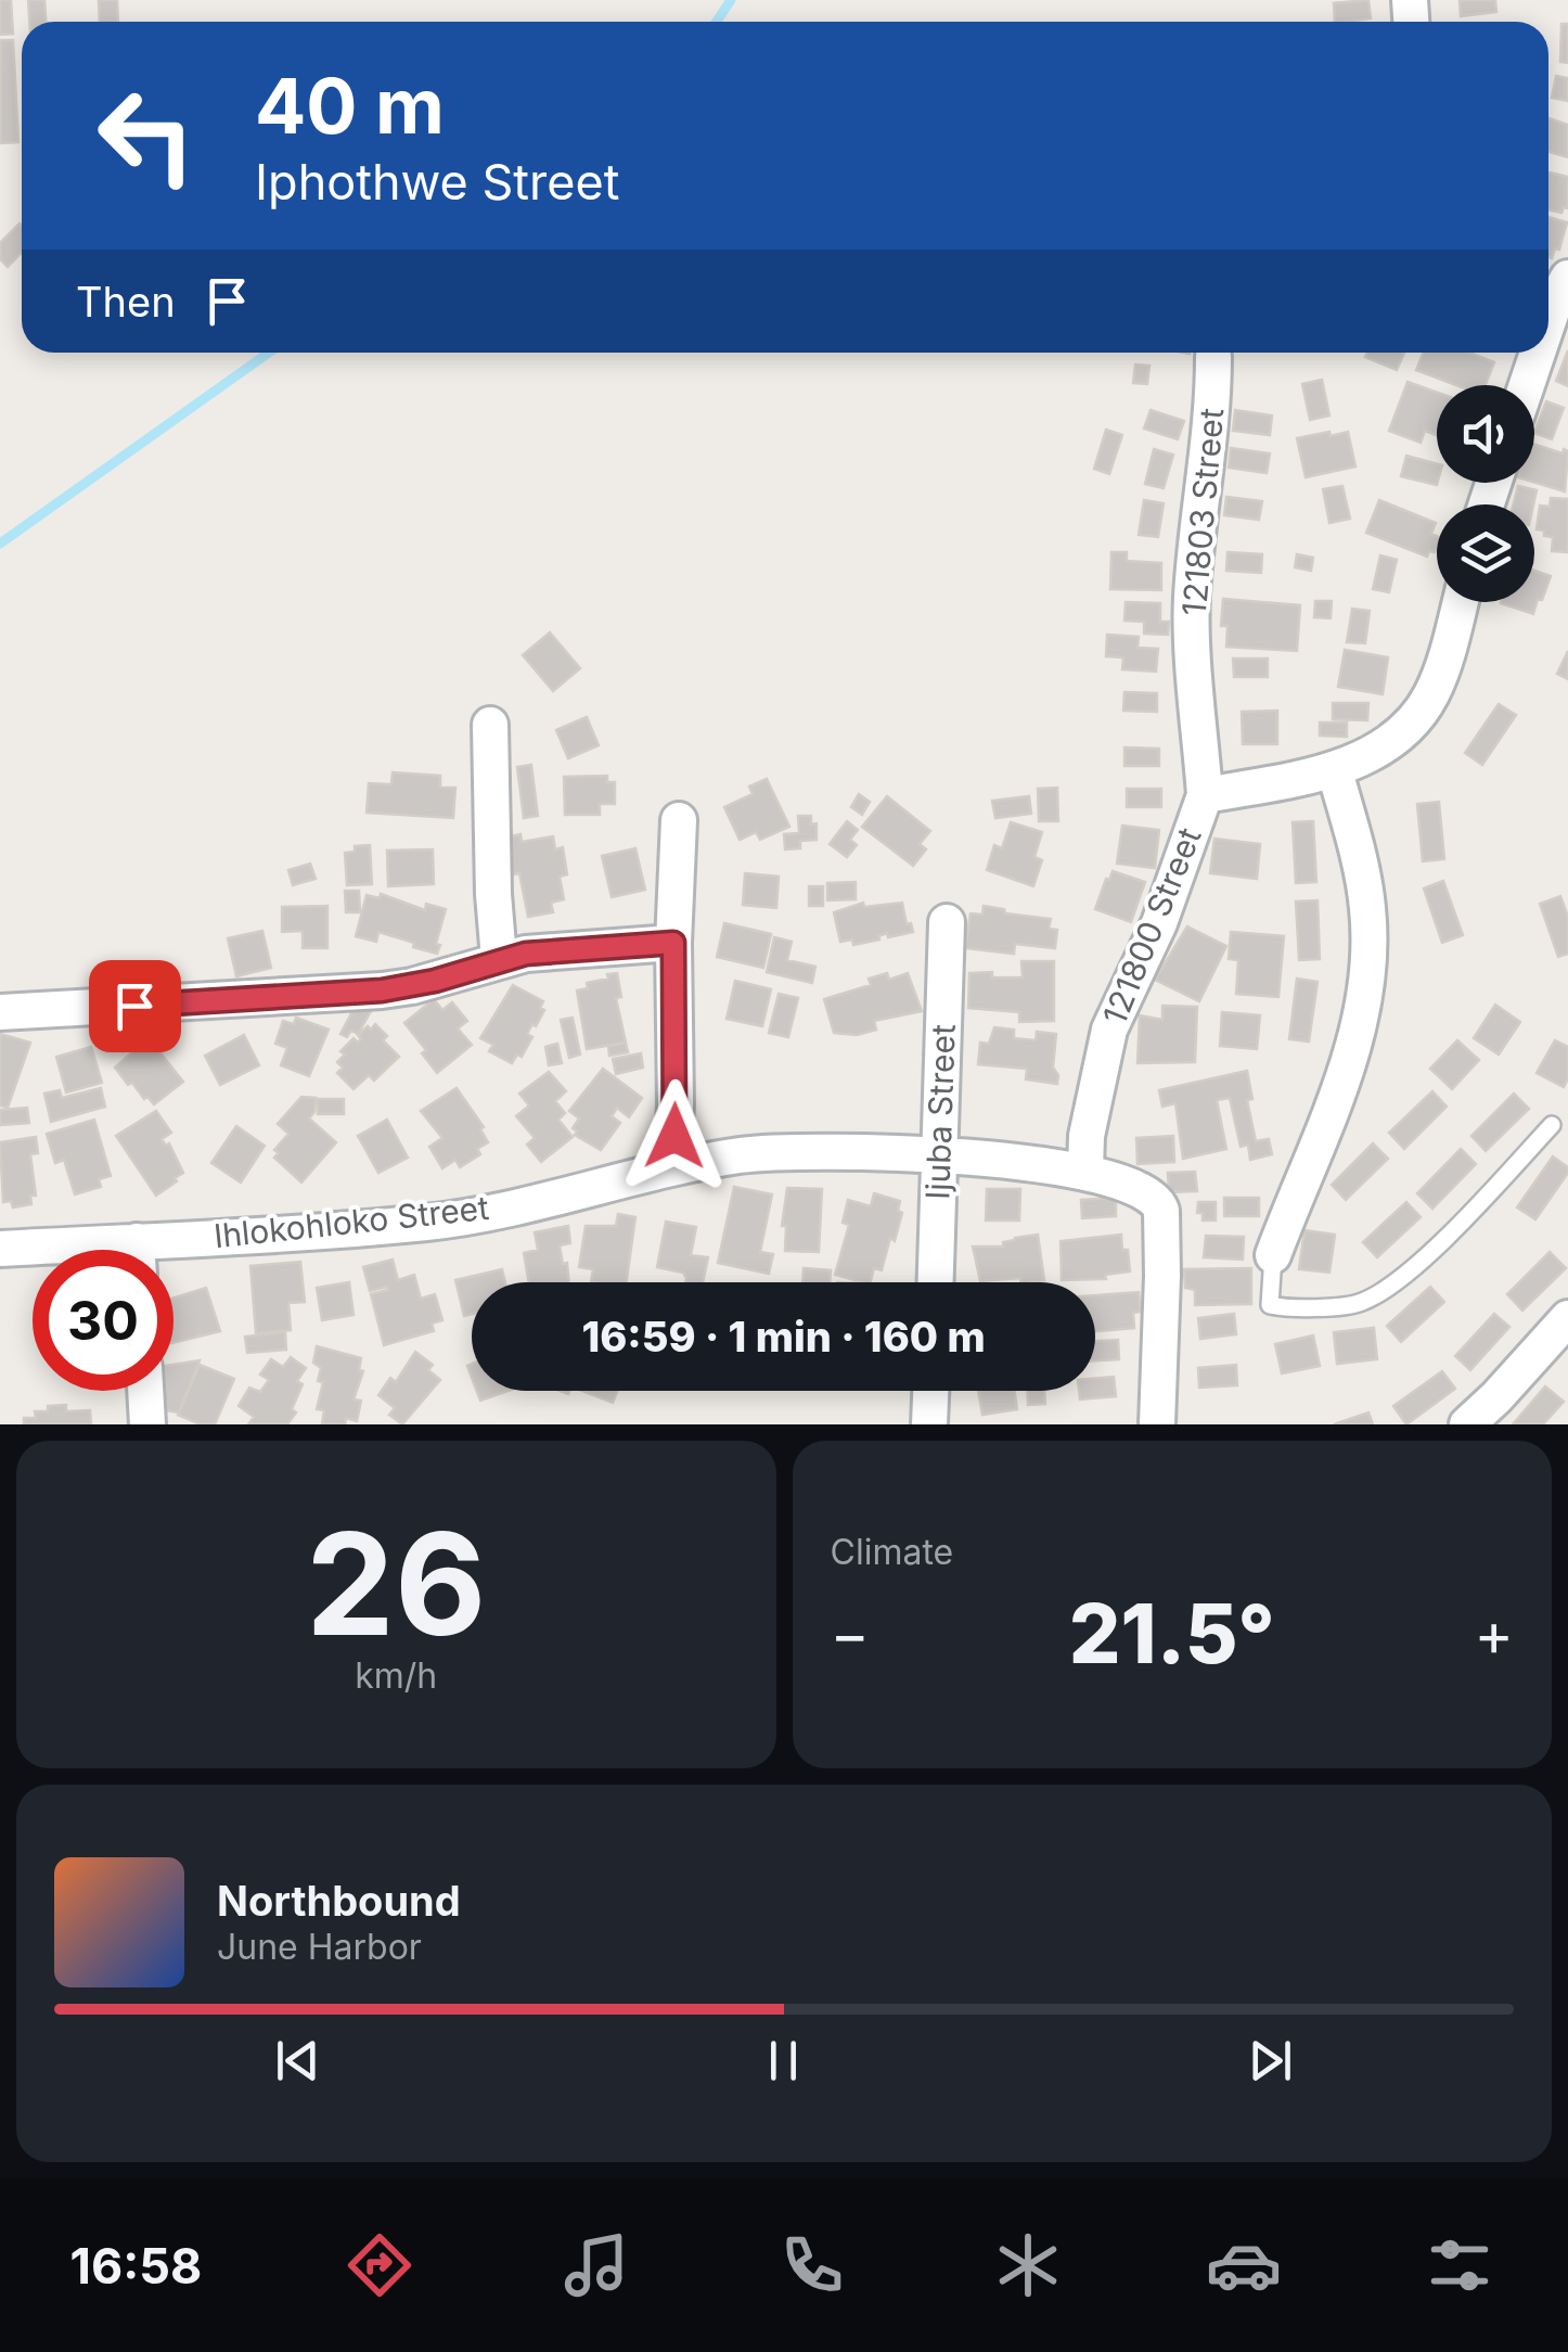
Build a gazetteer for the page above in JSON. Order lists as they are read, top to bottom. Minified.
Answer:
{"streets":{"street":["121803 Street","121800 Street","Ijuba Street","Ihlokohloko Street"]},"crossings":[["121803 Street","121800 Street"],["121800 Street","Ihlokohloko Street"],["Ijuba Street","Ihlokohloko Street"]],"page":{"turn":["40 m","Iphothwe Street"],"then":"Then","limit":"30","trip":"16:59 · 1 min · 160 m","tile":[["26","km/h"],"Climate"],"heat":["−","21.5°","+"],"song":["Northbound","June Harbor"],"tabs":"16:58"}}
